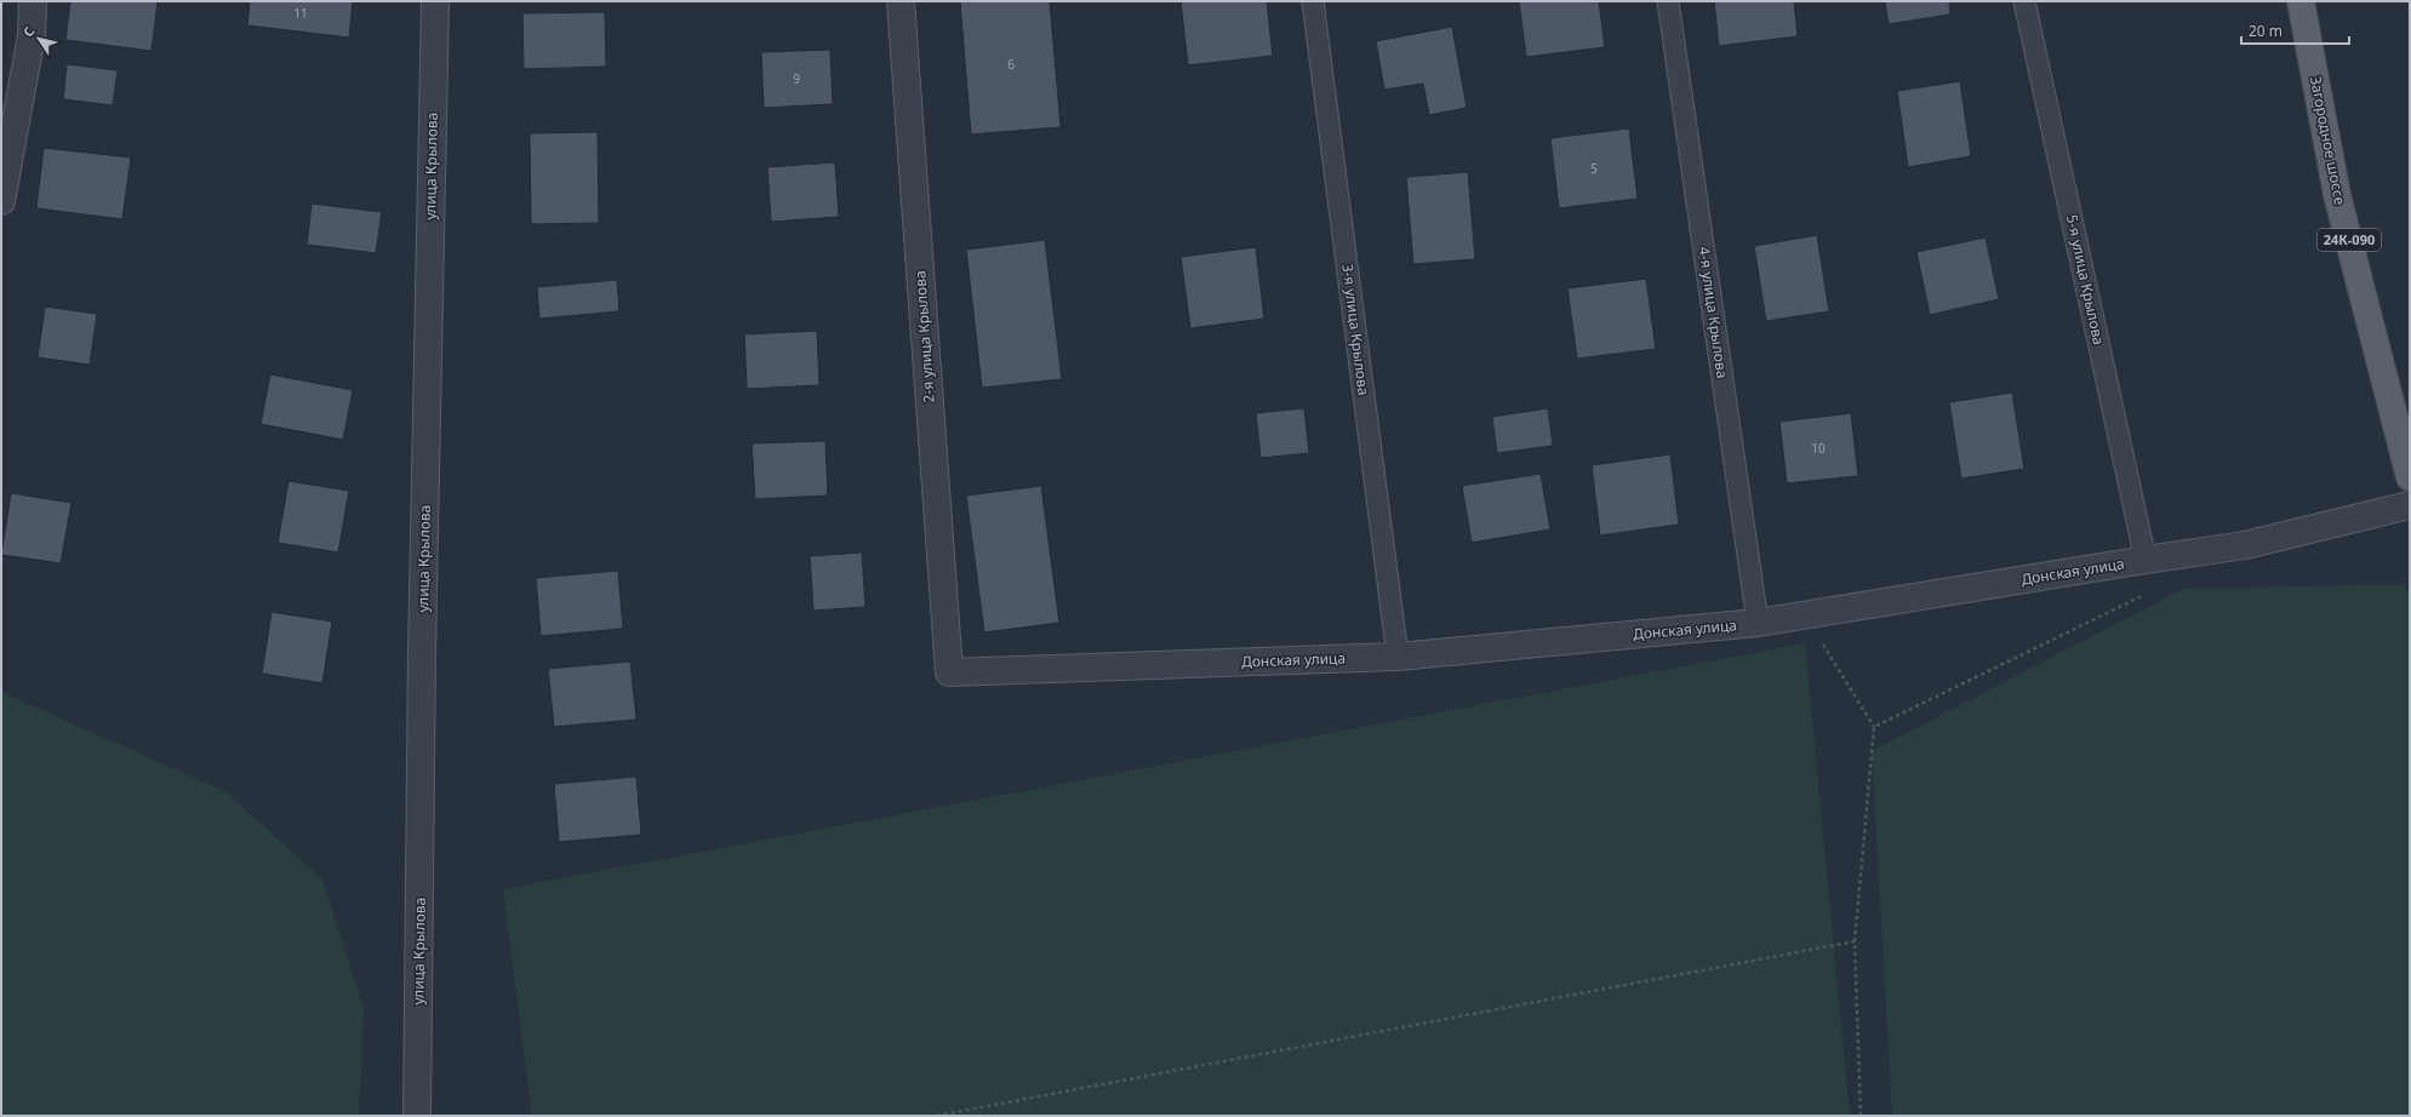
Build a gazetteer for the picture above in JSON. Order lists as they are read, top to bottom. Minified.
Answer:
{"streets":{"main road":["Загородное шоссе","24К-090"],"street":["улица Крылова","2-я улица Крылова","Донская улица"],"lane":["5-я улица Крылова","4-я улица Крылова","3-я улица Крылова"]},"crossings":[["5-я улица Крылова","Донская улица"],["4-я улица Крылова","Донская улица"],["3-я улица Крылова","Донская улица"],["2-я улица Крылова","Донская улица"]],"house_numbers":["11","6","9","5","10"],"scale_bar":"20 m","north":"top left"}
